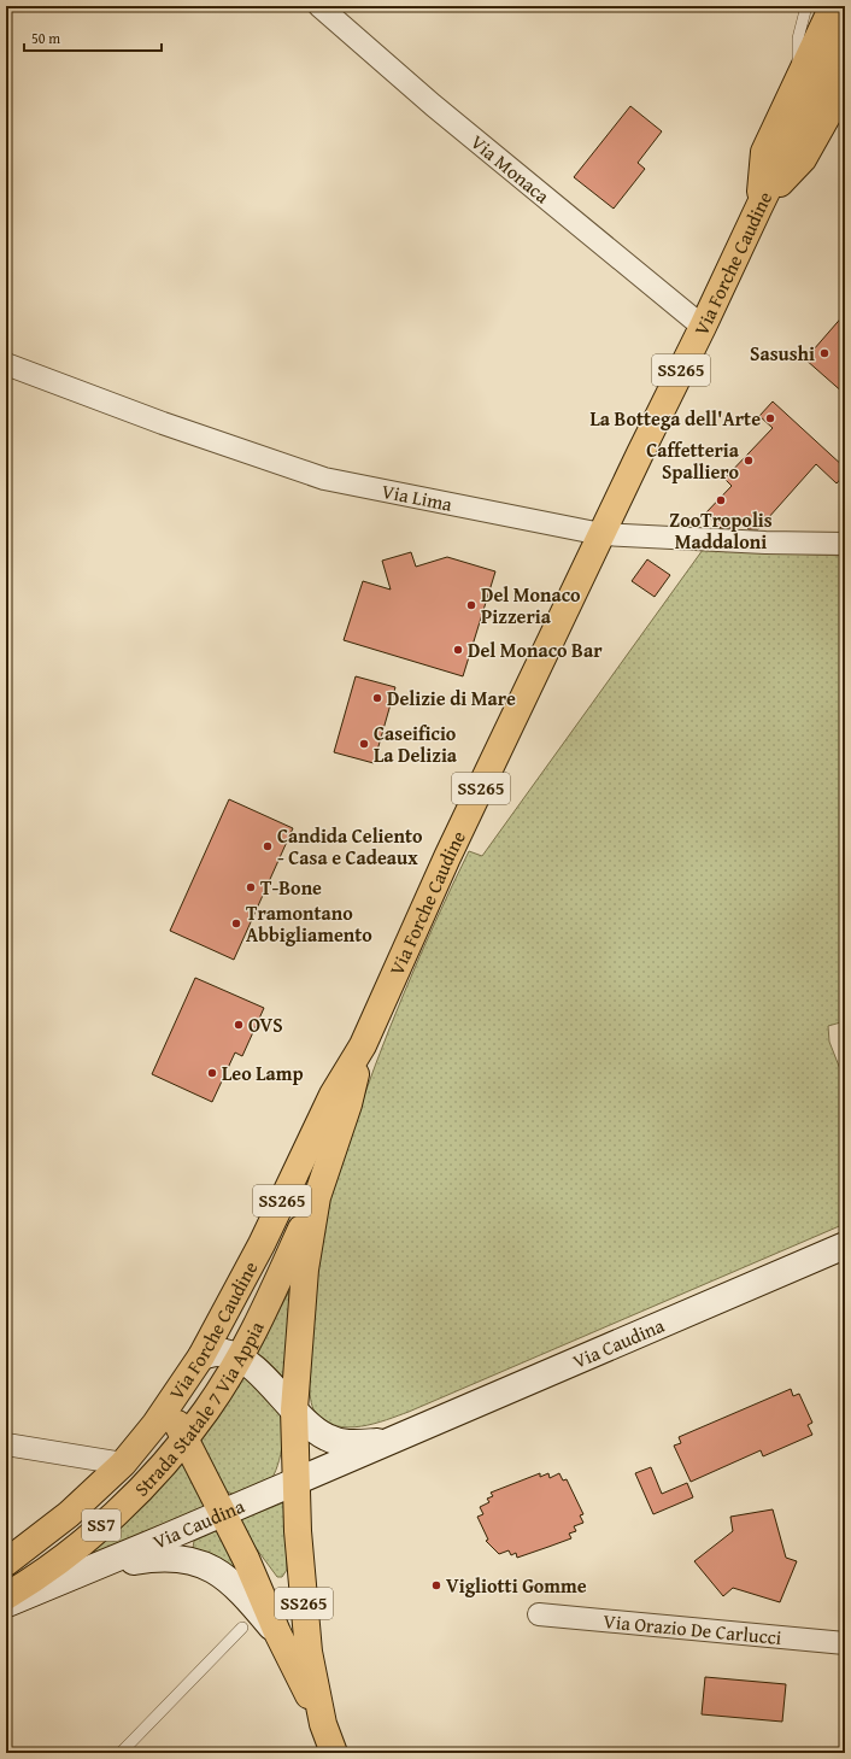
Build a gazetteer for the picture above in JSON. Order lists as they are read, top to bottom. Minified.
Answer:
{"streets":{"main road":["Via Forche Caudine","SS265","Via Caudina","Strada Statale 7 Via Appia","SS7"],"street":["Via Monaca","Via Lima","Via Orazio De Carlucci"]},"crossings":[["Via Monaca","Via Forche Caudine"],["Via Forche Caudine","Via Lima"],["Via Forche Caudine","Via Caudina"],["Via Forche Caudine","Strada Statale 7 Via Appia"],["Via Caudina","Strada Statale 7 Via Appia"]],"places":["Sasushi","La Bottega dell'Arte","Caffetteria Spalliero","ZooTropolis Maddaloni","Del Monaco Pizzeria","Del Monaco Bar","Delizie di Mare","Caseificio La Delizia","Candida Celiento - Casa e Cadeaux","T-Bone","Tramontano Abbigliamento","OVS","Leo Lamp","Vigliotti Gomme"],"scale_bar":"50 m"}
